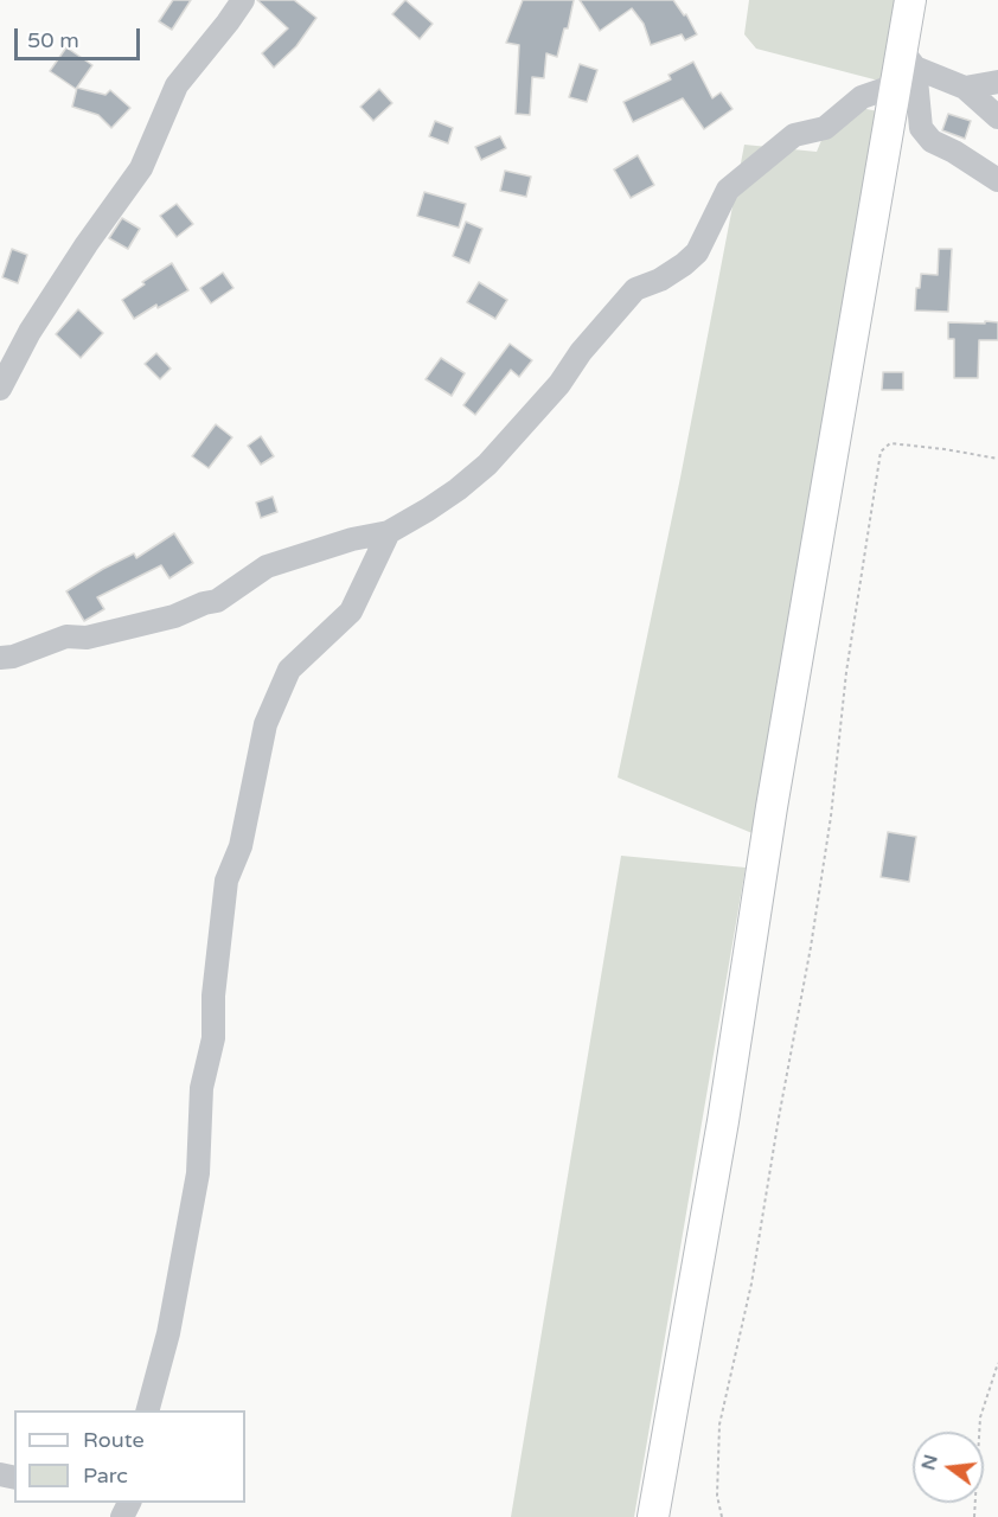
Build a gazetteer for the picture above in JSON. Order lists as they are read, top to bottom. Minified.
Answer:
{"legend":["Route","Parc"],"scale_bar":"50 m","north":"left"}
